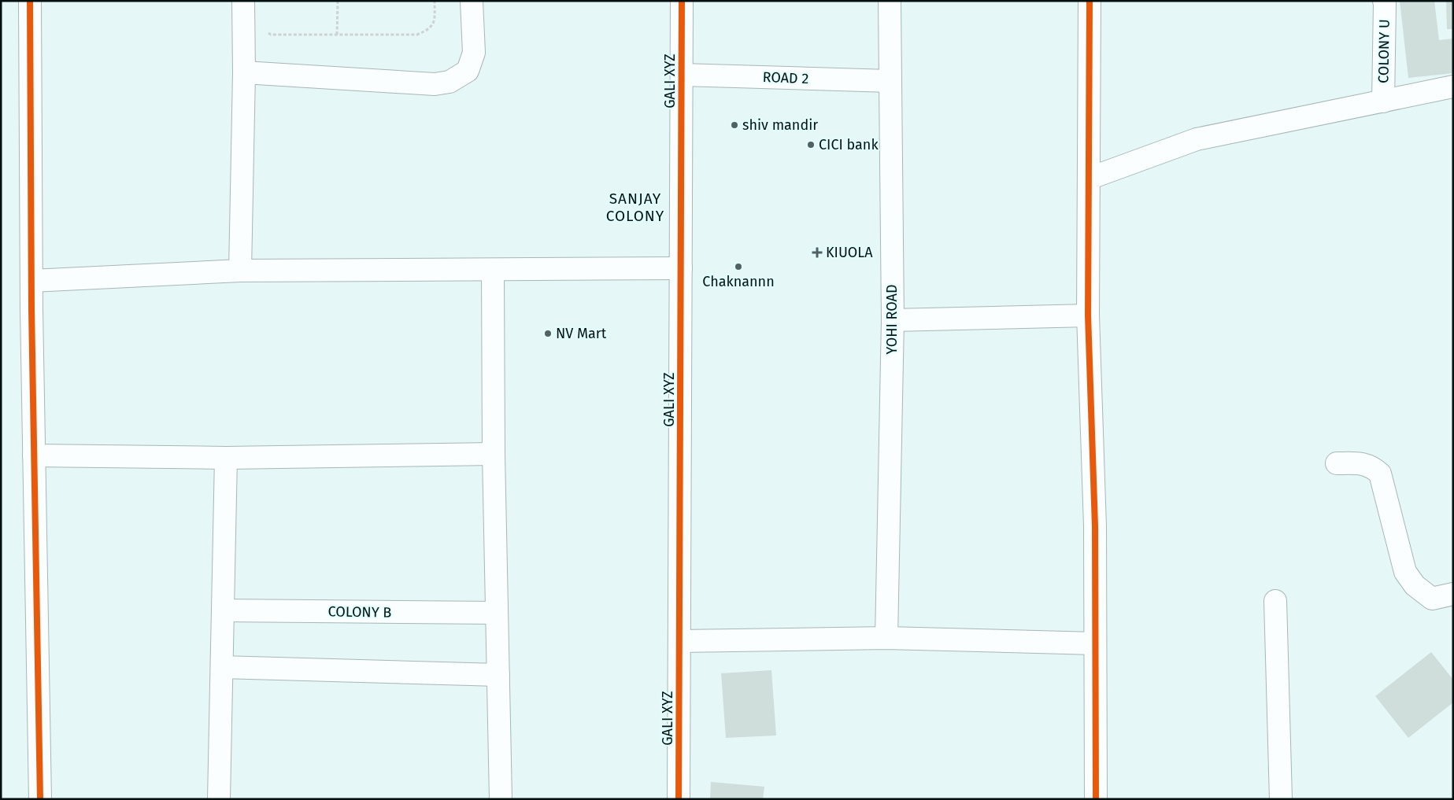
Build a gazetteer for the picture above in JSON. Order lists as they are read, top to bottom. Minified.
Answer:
{"streets":{"street":["COLONY U","ROAD 2","GALI XYZ","YOHI ROAD","COLONY B"]},"crossings":[["ROAD 2","GALI XYZ"],["ROAD 2","YOHI ROAD"]],"districts":["SANJAY COLONY"],"places":{"other":["shiv mandir","CICI bank","Chaknannn","NV Mart"],"health":["KIUOLA"]}}
